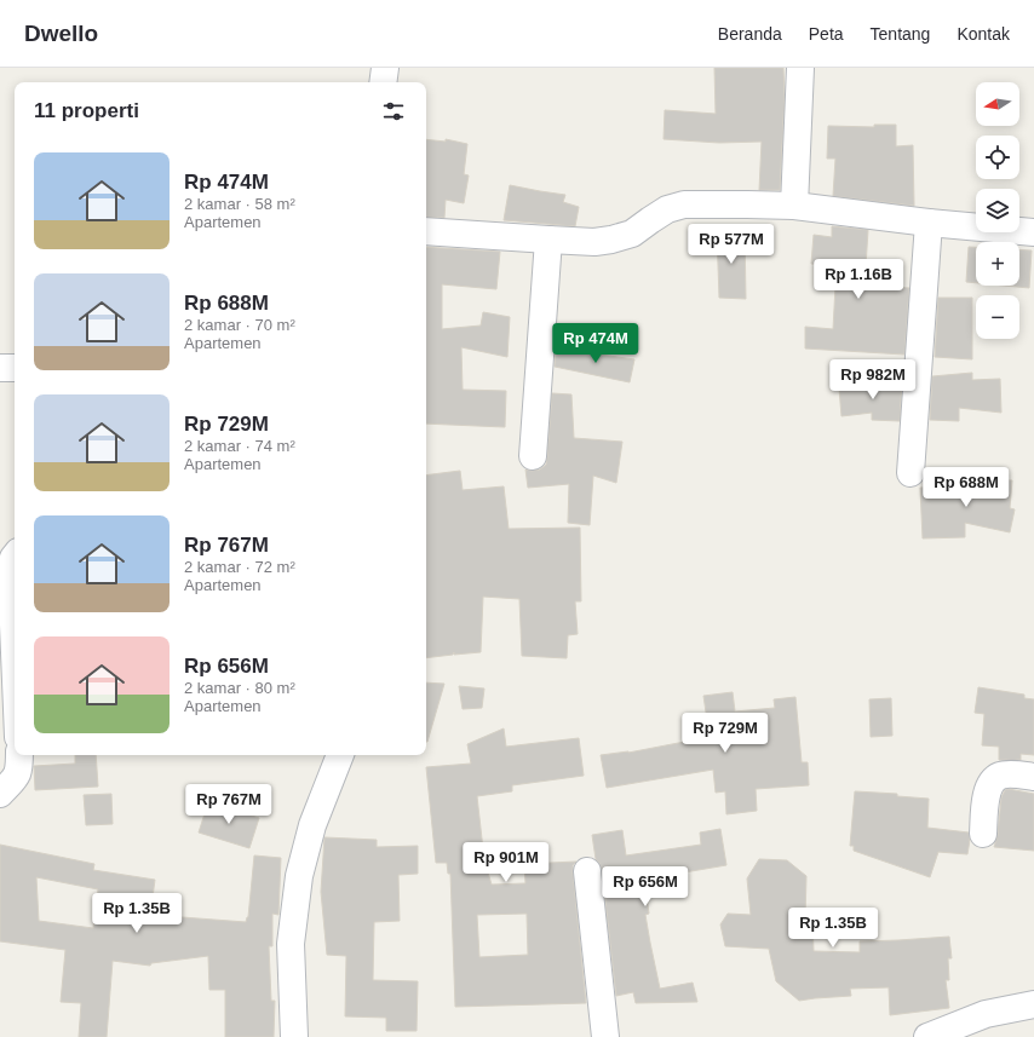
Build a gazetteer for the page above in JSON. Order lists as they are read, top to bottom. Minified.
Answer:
{"north":"left","page":{"header":"Dwello","nav":["Beranda","Peta","Tentang","Kontak"],"map_buttons":["+","−"],"heading":"11 properti","list":[{"name":"Rp 474M","note":"2 kamar · 58 m² · Apartemen"},{"name":"Rp 688M","note":"2 kamar · 70 m² · Apartemen"},{"name":"Rp 729M","note":"2 kamar · 74 m² · Apartemen"},{"name":"Rp 767M","note":"2 kamar · 72 m² · Apartemen"},{"name":"Rp 656M","note":"2 kamar · 80 m² · Apartemen"}],"price":["Rp 577M","Rp 1.16B","Rp 474M","Rp 982M","Rp 688M","Rp 729M","Rp 767M","Rp 901M","Rp 656M","Rp 1.35B","Rp 1.35B"]}}
